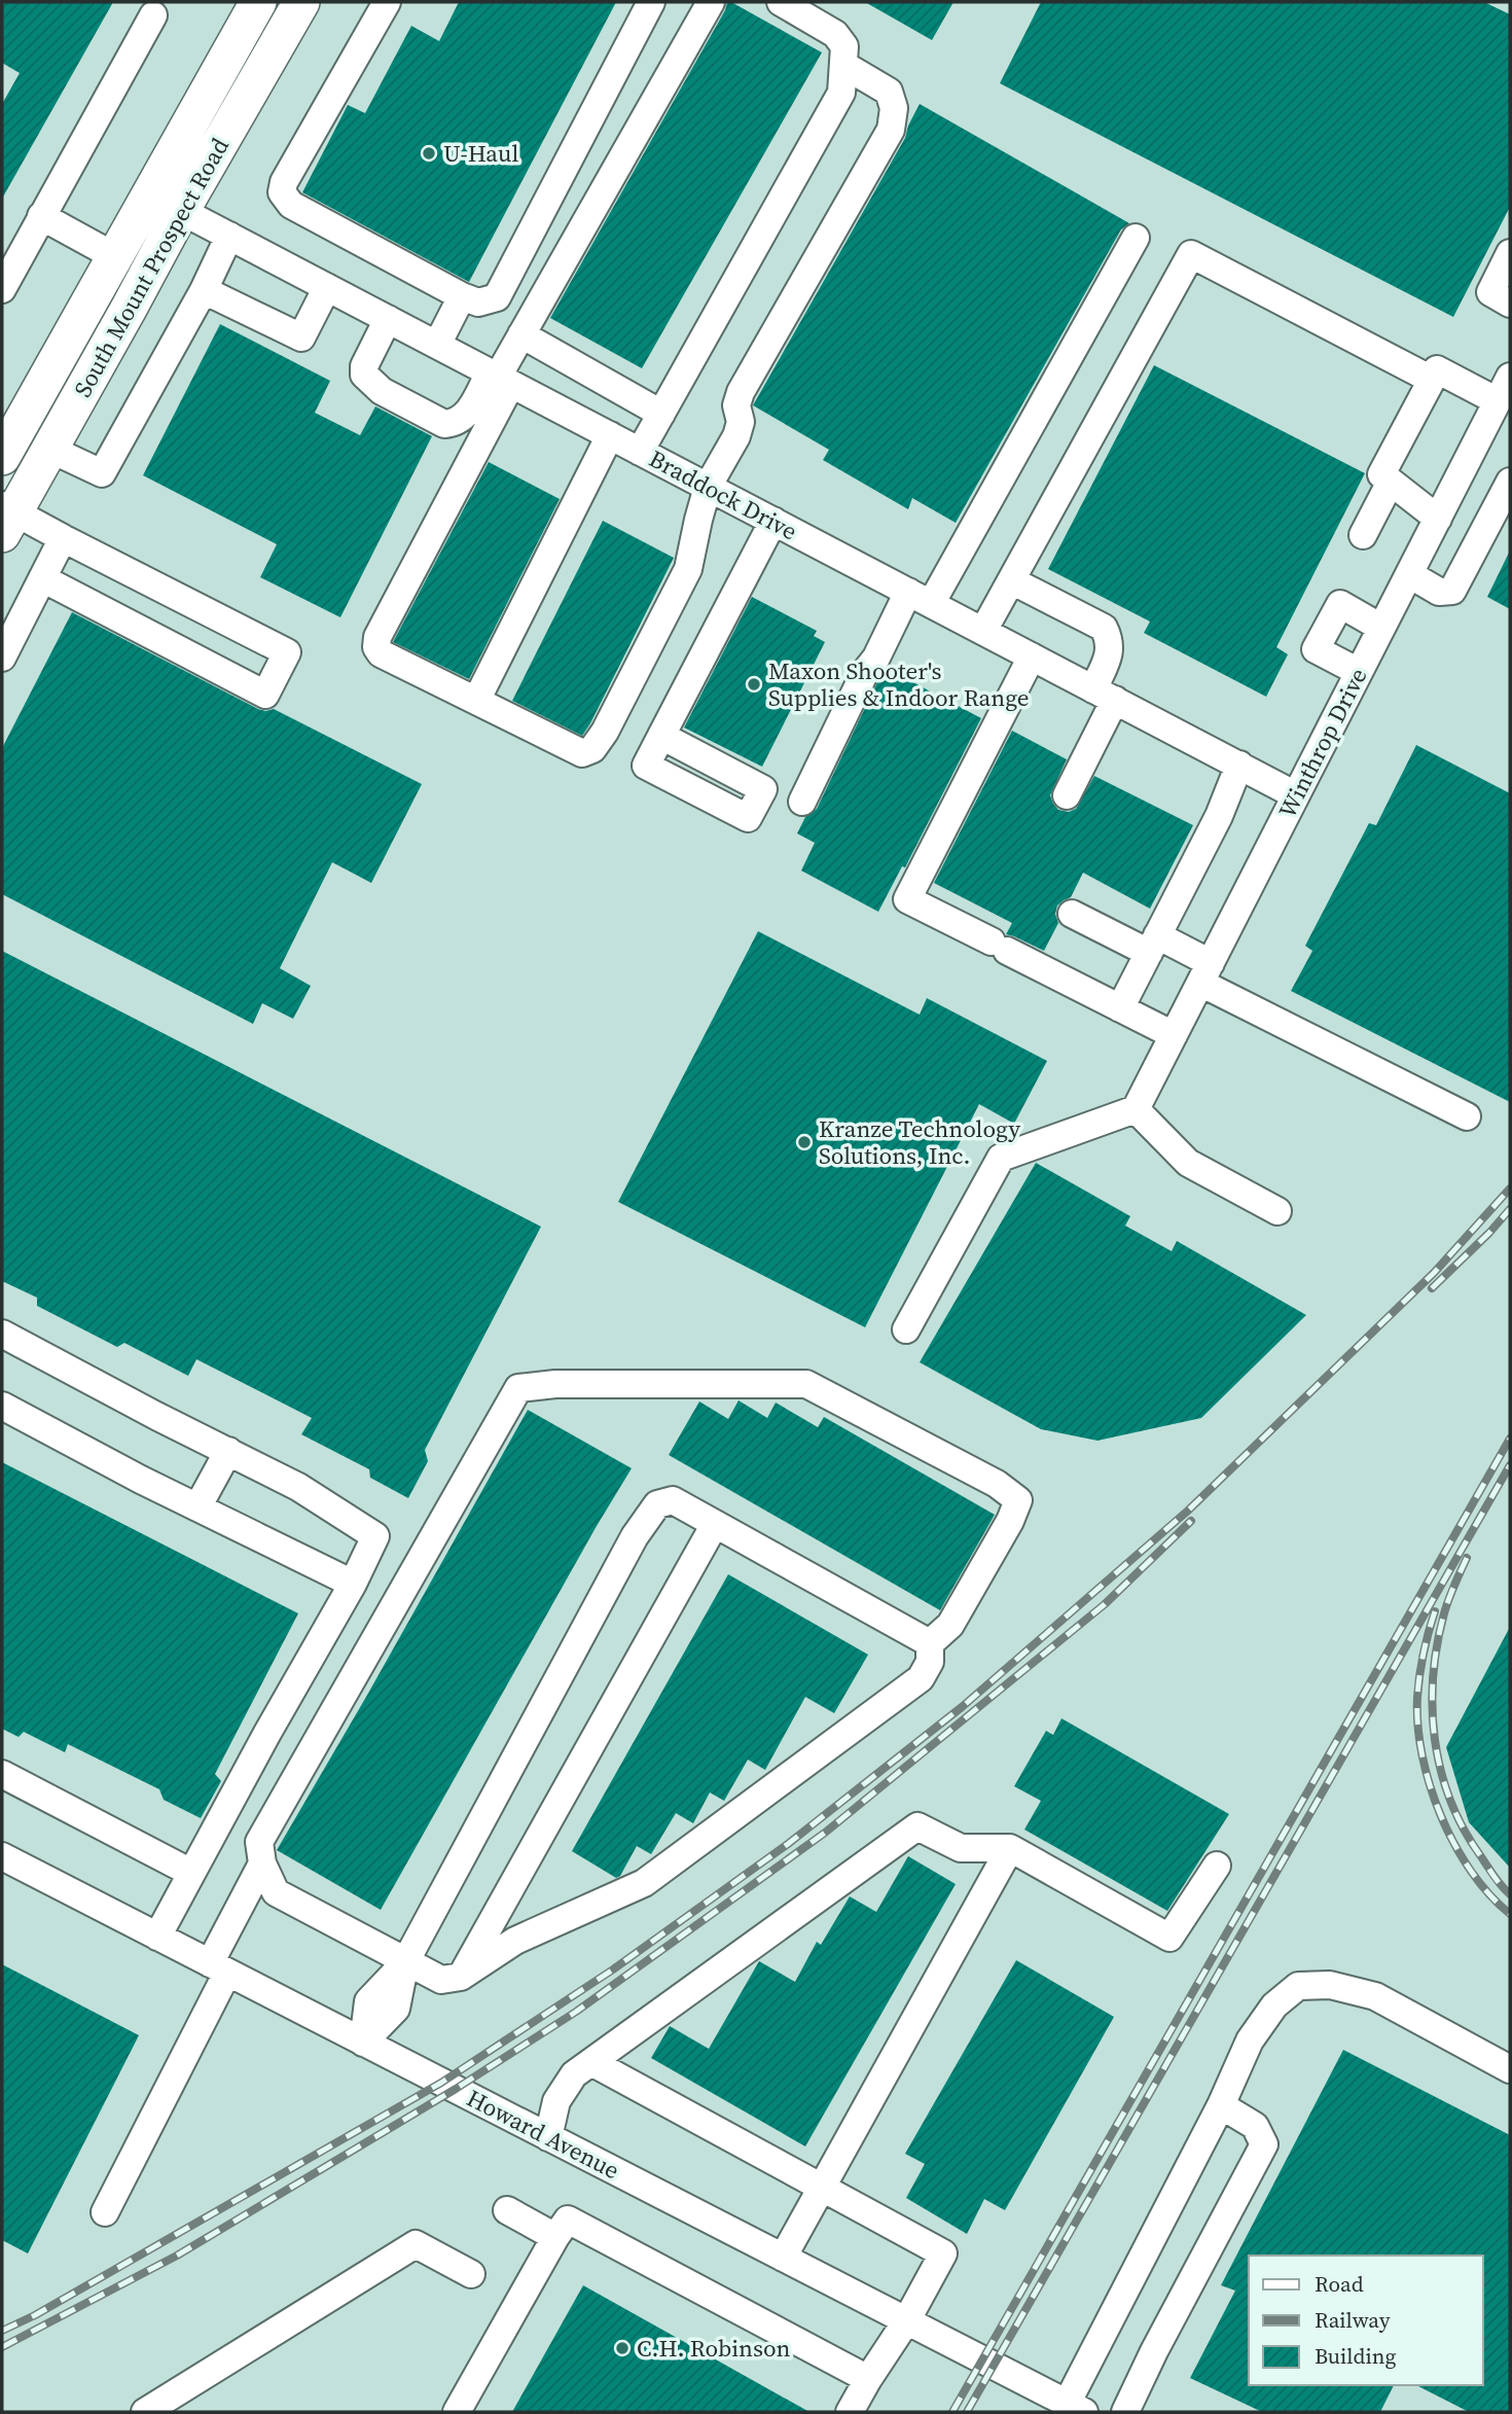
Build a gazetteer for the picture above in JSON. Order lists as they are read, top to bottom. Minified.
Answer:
{"streets":{"main road":["South Mount Prospect Road"],"street":["Braddock Drive","Winthrop Drive","Howard Avenue"]},"crossings":[["South Mount Prospect Road","Braddock Drive"],["Braddock Drive","Winthrop Drive"]],"places":["U-Haul","Maxon Shooter's Supplies & Indoor Range","Kranze Technology Solutions, Inc.","C.H. Robinson"],"legend":["Road","Railway","Building"]}
